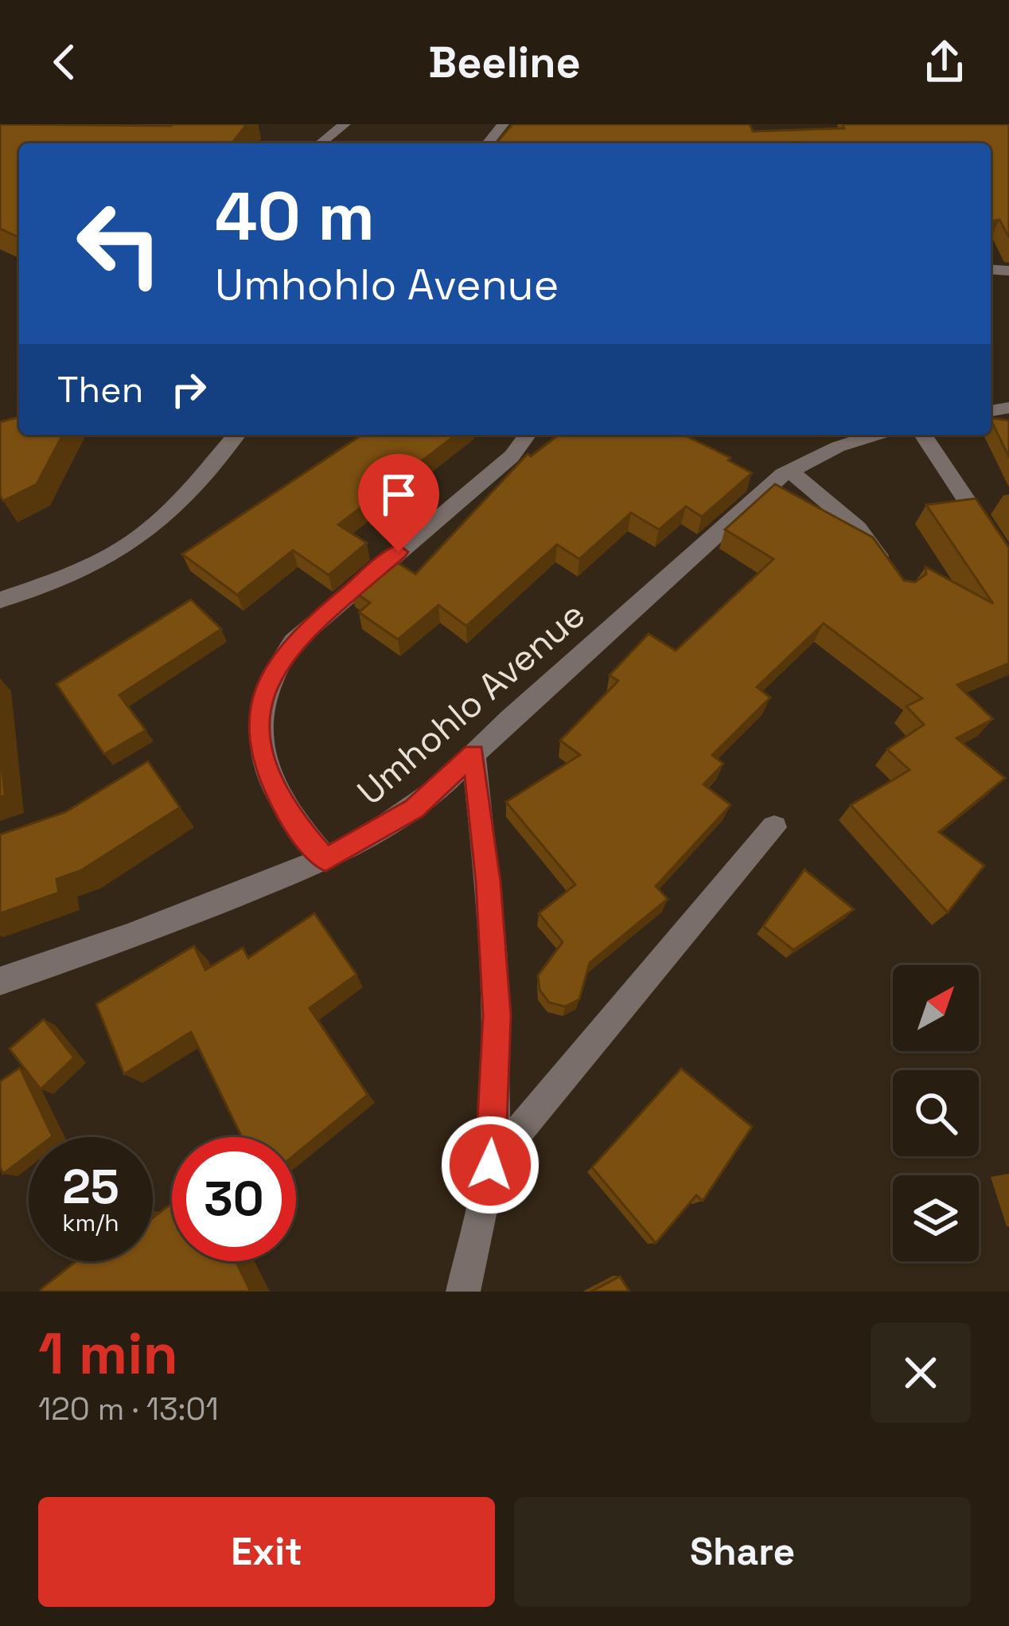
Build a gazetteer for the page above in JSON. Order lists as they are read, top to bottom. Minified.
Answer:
{"streets":{"street":["Umhohlo Avenue"]},"north":"top right","page":{"header":"Beeline","turn":["40 m","Umhohlo Avenue"],"then":"Then","speed":"25 km/h","limit":"30","heading":["1 min","120 m · 13:01"],"buttons":["Exit","Share"]}}
